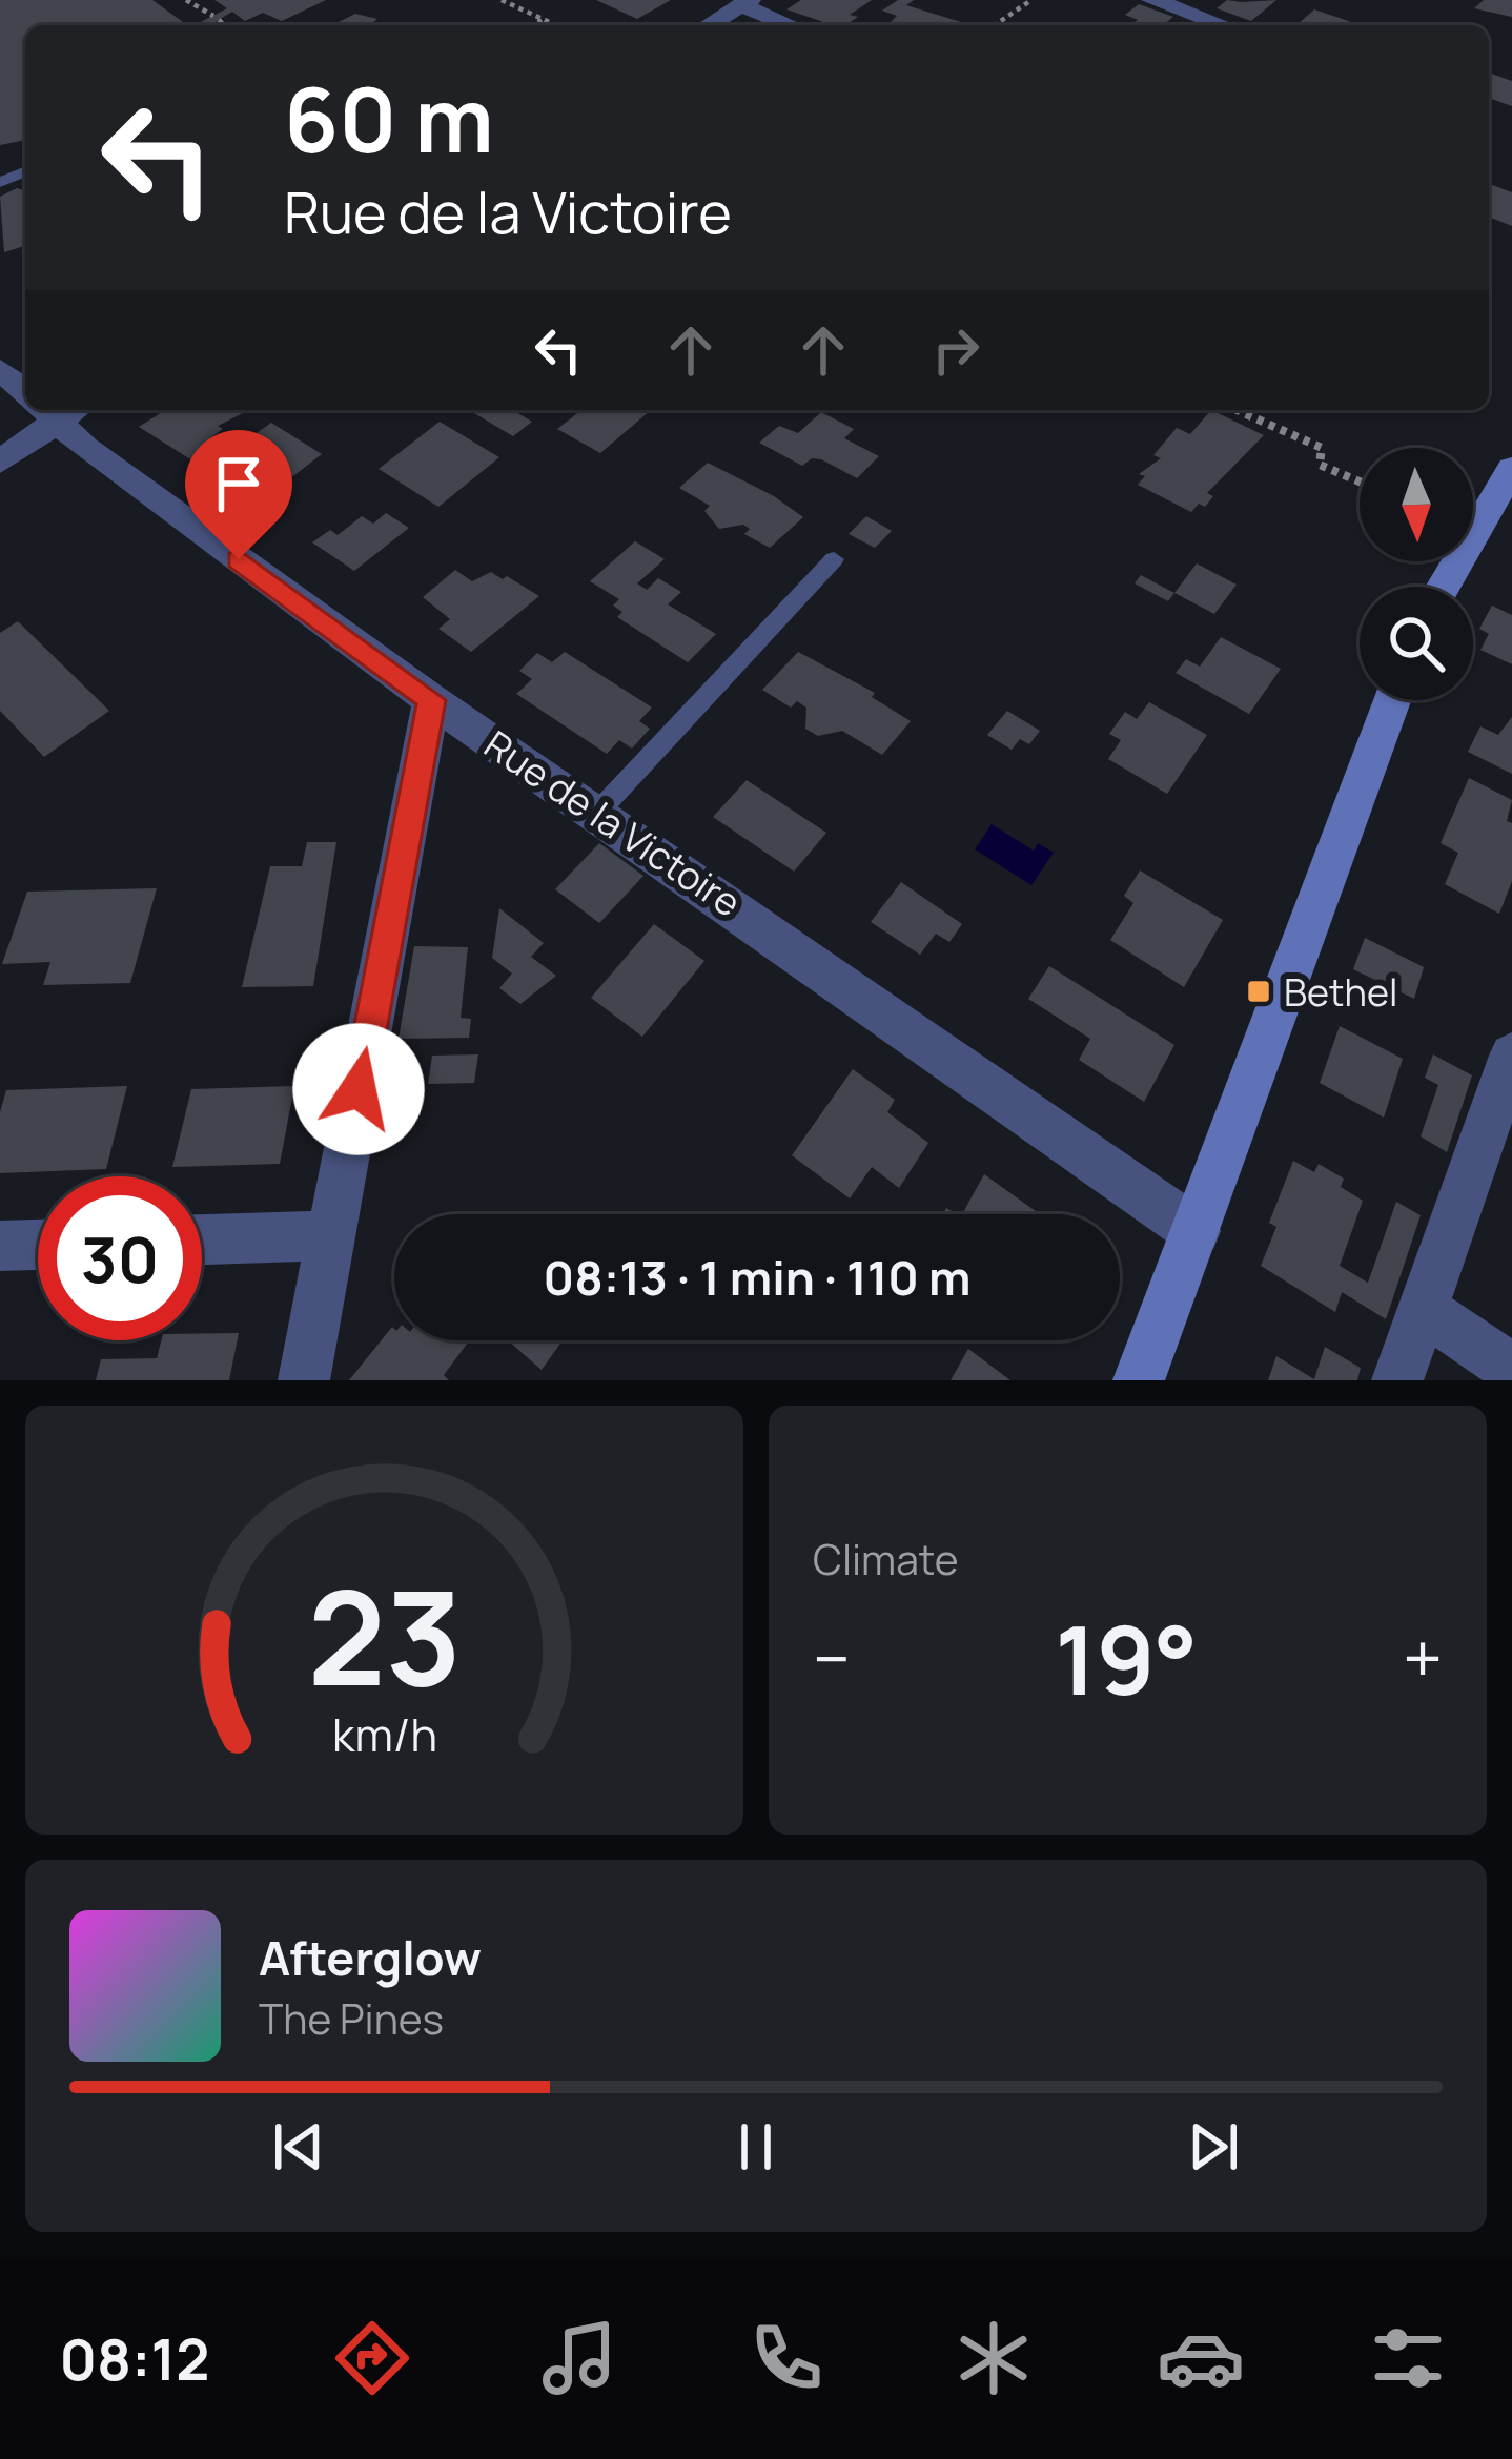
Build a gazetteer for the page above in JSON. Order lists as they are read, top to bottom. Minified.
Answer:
{"streets":{"street":["Rue de la Victoire"]},"places":{"transit":["Bethel"]},"north":"bottom","page":{"turn":["60 m","Rue de la Victoire"],"limit":"30","trip":"08:13 · 1 min · 110 m","tile":"Climate","heat":["−","19°","+"],"song":["Afterglow","The Pines"],"tabs":"08:12","gauge":["23","km/h"]}}
